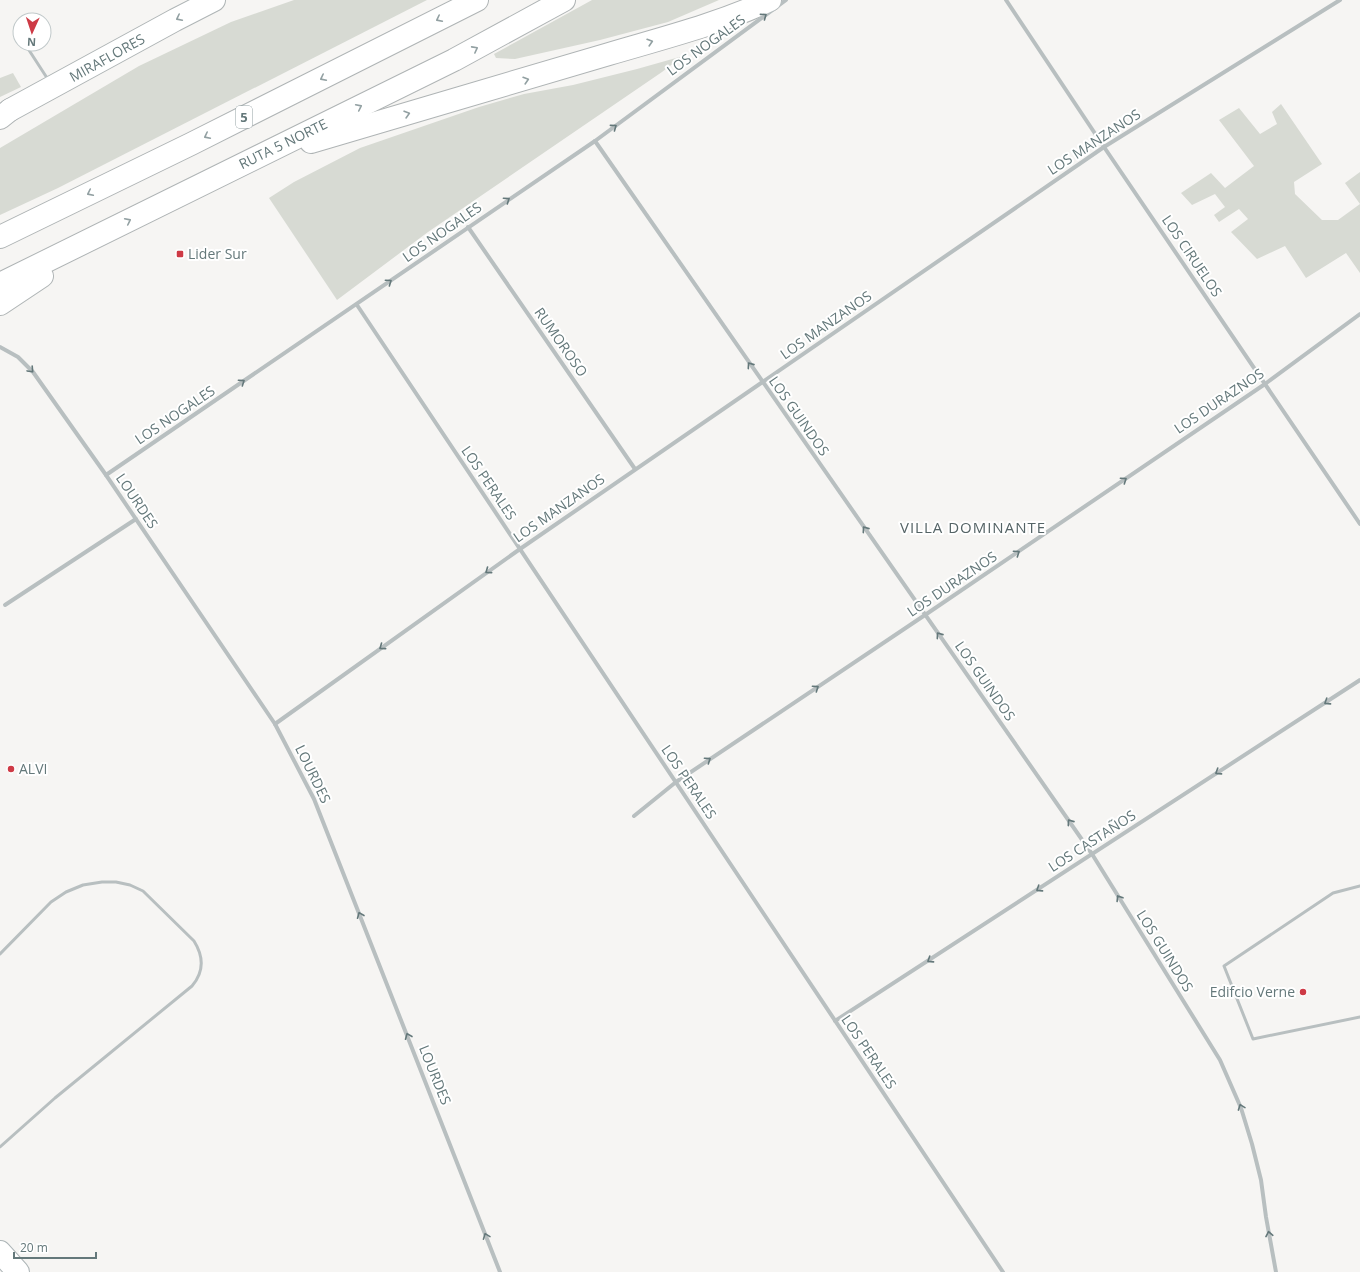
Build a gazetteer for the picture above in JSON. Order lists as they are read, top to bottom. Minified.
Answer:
{"streets":{"main road":["MIRAFLORES","5","RUTA 5 NORTE"],"street":["LOS NOGALES","LOS MANZANOS","LOS CIRUELOS","RUMOROSO","LOS DURAZNOS","LOS GUINDOS","LOS PERALES","LOURDES","LOS CASTAÑOS"]},"crossings":[["LOS NOGALES","RUMOROSO"],["LOS NOGALES","LOS GUINDOS"],["LOS NOGALES","LOS PERALES"],["LOS NOGALES","LOURDES"],["LOS MANZANOS","LOS CIRUELOS"],["LOS MANZANOS","RUMOROSO"],["LOS MANZANOS","LOS GUINDOS"],["LOS MANZANOS","LOS PERALES"],["LOS MANZANOS","LOURDES"],["LOS CIRUELOS","LOS DURAZNOS"],["LOS DURAZNOS","LOS GUINDOS"],["LOS DURAZNOS","LOS PERALES"],["LOS GUINDOS","LOS CASTAÑOS"],["LOS PERALES","LOS CASTAÑOS"]],"one_way":["LOS NOGALES","LOS DURAZNOS","LOS GUINDOS","LOS CASTAÑOS"],"districts":["VILLA DOMINANTE"],"places":{"transit":["Lider Sur"],"other":["ALVI","Edifcio Verne"]},"scale_bar":"20 m","north":"bottom"}
